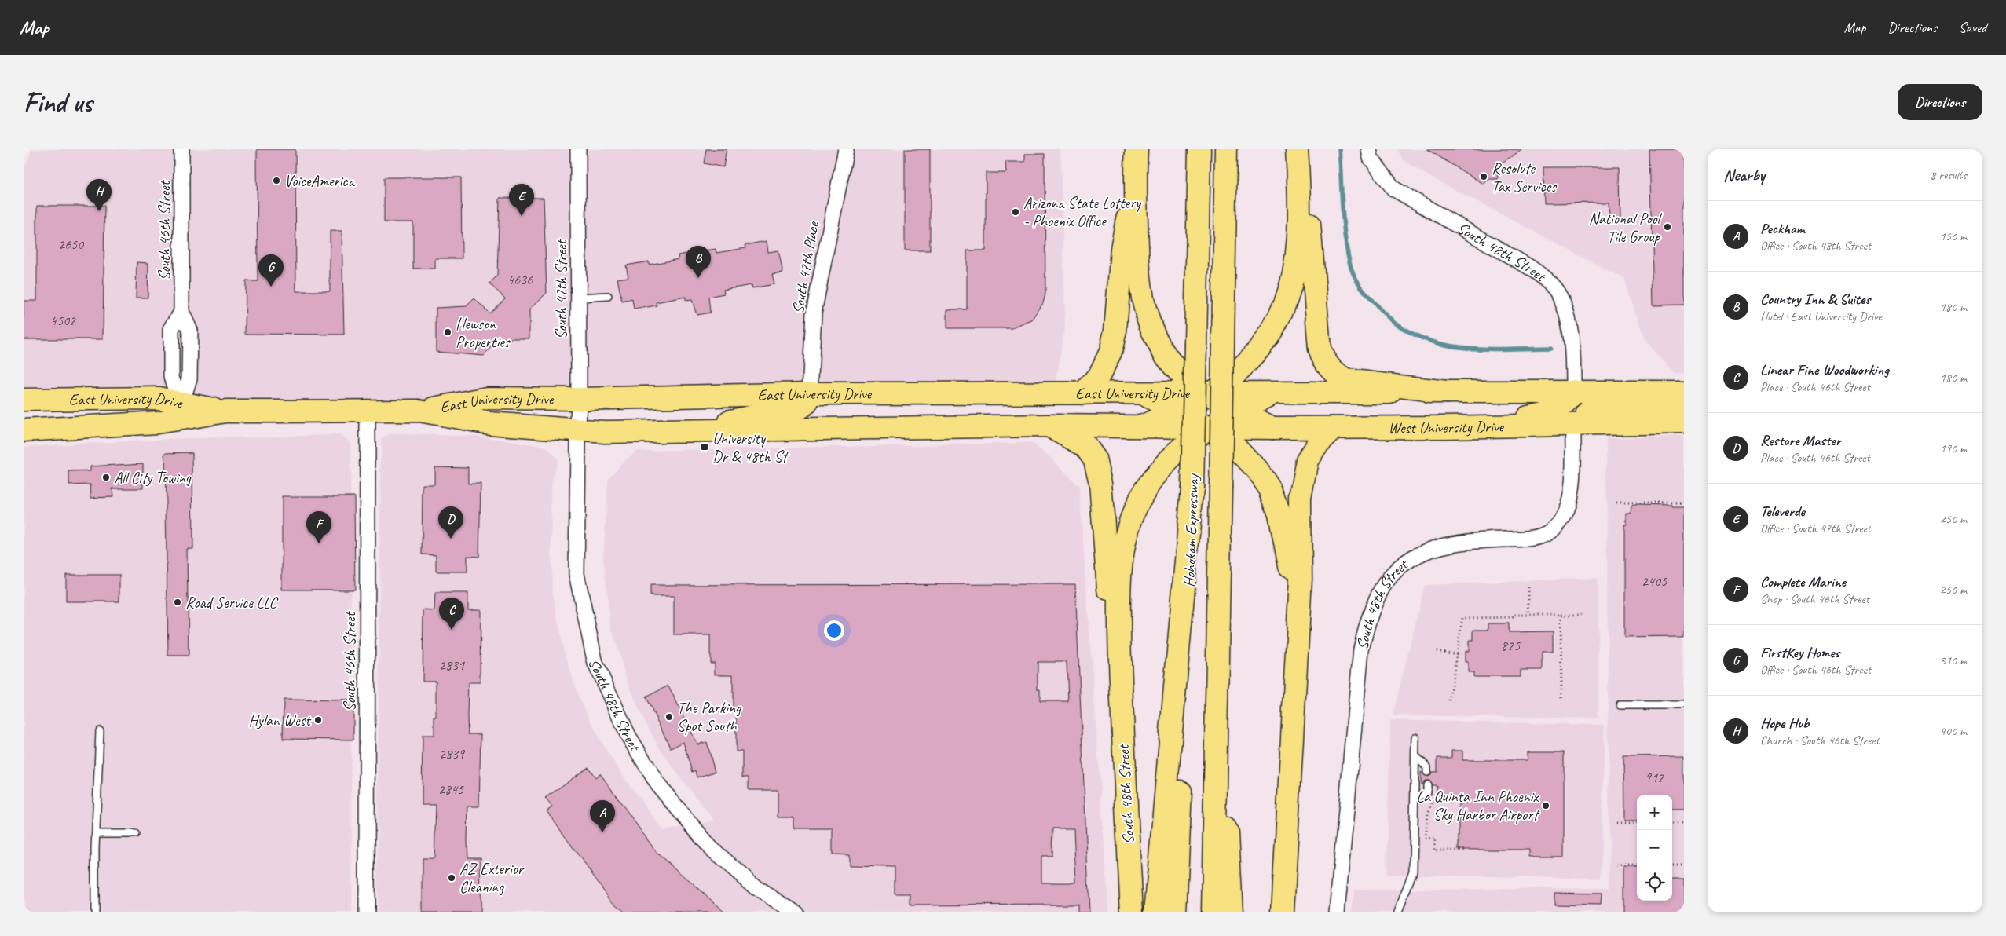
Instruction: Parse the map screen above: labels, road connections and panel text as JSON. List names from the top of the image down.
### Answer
{
  "streets": {
    "main road": [
      "South 48th Street",
      "East University Drive",
      "West University Drive",
      "Hohokam Expressway"
    ],
    "street": ["South 46th Street", "South 47th Place", "South 47th Street"]
  },
  "crossings": [
    ["South 46th Street", "East University Drive"],
    ["South 48th Street", "South 47th Street"],
    ["South 48th Street", "East University Drive"],
    ["South 48th Street", "West University Drive"],
    ["South 47th Place", "East University Drive"],
    ["South 47th Street", "East University Drive"],
    ["East University Drive", "West University Drive"]
  ],
  "places": {
    "other": [
      "Resolute Tax Services",
      "VoiceAmerica",
      "Arizona State Lottery - Phoenix Office",
      "National Pool Tile Group",
      "Hewson Properties",
      "All City Towing",
      "Road Service LLC",
      "The Parking Spot South",
      "Hylan West",
      "La Quinta Inn Phoenix Sky Harbor Airport",
      "AZ Exterior Cleaning"
    ],
    "transit": ["University Dr & 48th St"]
  },
  "house_numbers": [
    "2650",
    "4636",
    "4502",
    "2405",
    "825",
    "2831",
    "2839",
    "912",
    "2845"
  ],
  "page": {
    "header": "Map",
    "nav": ["Map", "Directions", "Saved"],
    "buttons": "Directions",
    "title": "Find us",
    "heading": ["Nearby", "8 results"],
    "pins": [
      "H",
      "E",
      "B",
      "G",
      "D",
      "F",
      "C",
      "A"
    ],
    "list": [
      {
        "mark": "A",
        "name": "Peckham",
        "note": "Office · South 48th Street",
        "value": "150 m"
      },
      {
        "mark": "B",
        "name": "Country Inn & Suites",
        "note": "Hotel · East University Drive",
        "value": "180 m"
      },
      {
        "mark": "C",
        "name": "Linear Fine Woodworking",
        "note": "Place · South 46th Street",
        "value": "180 m"
      },
      {
        "mark": "D",
        "name": "Restore Master",
        "note": "Place · South 46th Street",
        "value": "190 m"
      },
      {
        "mark": "E",
        "name": "Televerde",
        "note": "Office · South 47th Street",
        "value": "250 m"
      },
      {
        "mark": "F",
        "name": "Complete Marine",
        "note": "Shop · South 46th Street",
        "value": "250 m"
      },
      {
        "mark": "G",
        "name": "FirstKey Homes",
        "note": "Office · South 46th Street",
        "value": "310 m"
      },
      {
        "mark": "H",
        "name": "Hope Hub",
        "note": "Church · South 46th Street",
        "value": "400 m"
      }
    ],
    "map_buttons": ["+", "−"]
  }
}
